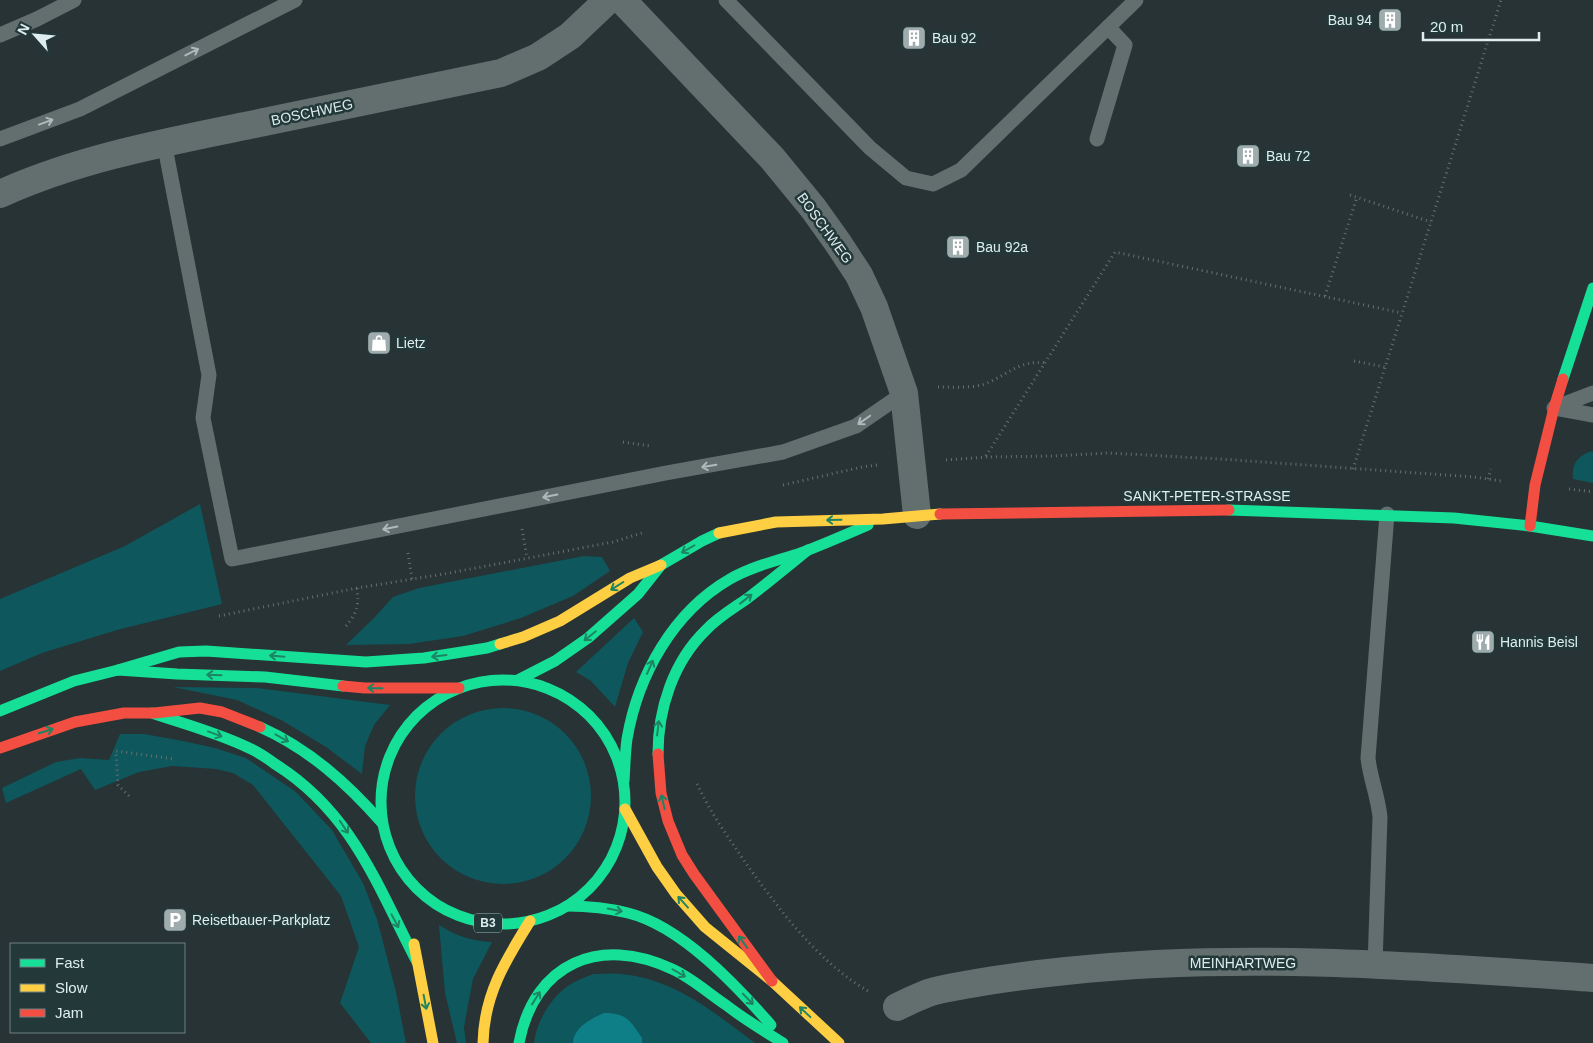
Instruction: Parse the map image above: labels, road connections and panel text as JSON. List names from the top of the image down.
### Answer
{
  "streets": {
    "main road": ["SANKT-PETER-STRASSE", "B3"],
    "street": ["BOSCHWEG", "MEINHARTWEG"]
  },
  "crossings": [
    ["BOSCHWEG", "SANKT-PETER-STRASSE"]
  ],
  "places": {
    "building": [
      "Bau 94",
      "Bau 92",
      "Bau 72",
      "Bau 92a"
    ],
    "shop": ["Lietz"],
    "restaurant": ["Hannis Beisl"],
    "parking": ["Reisetbauer-Parkplatz"]
  },
  "legend": ["Fast", "Slow", "Jam"],
  "scale_bar": "20 m",
  "north": "top left"
}
